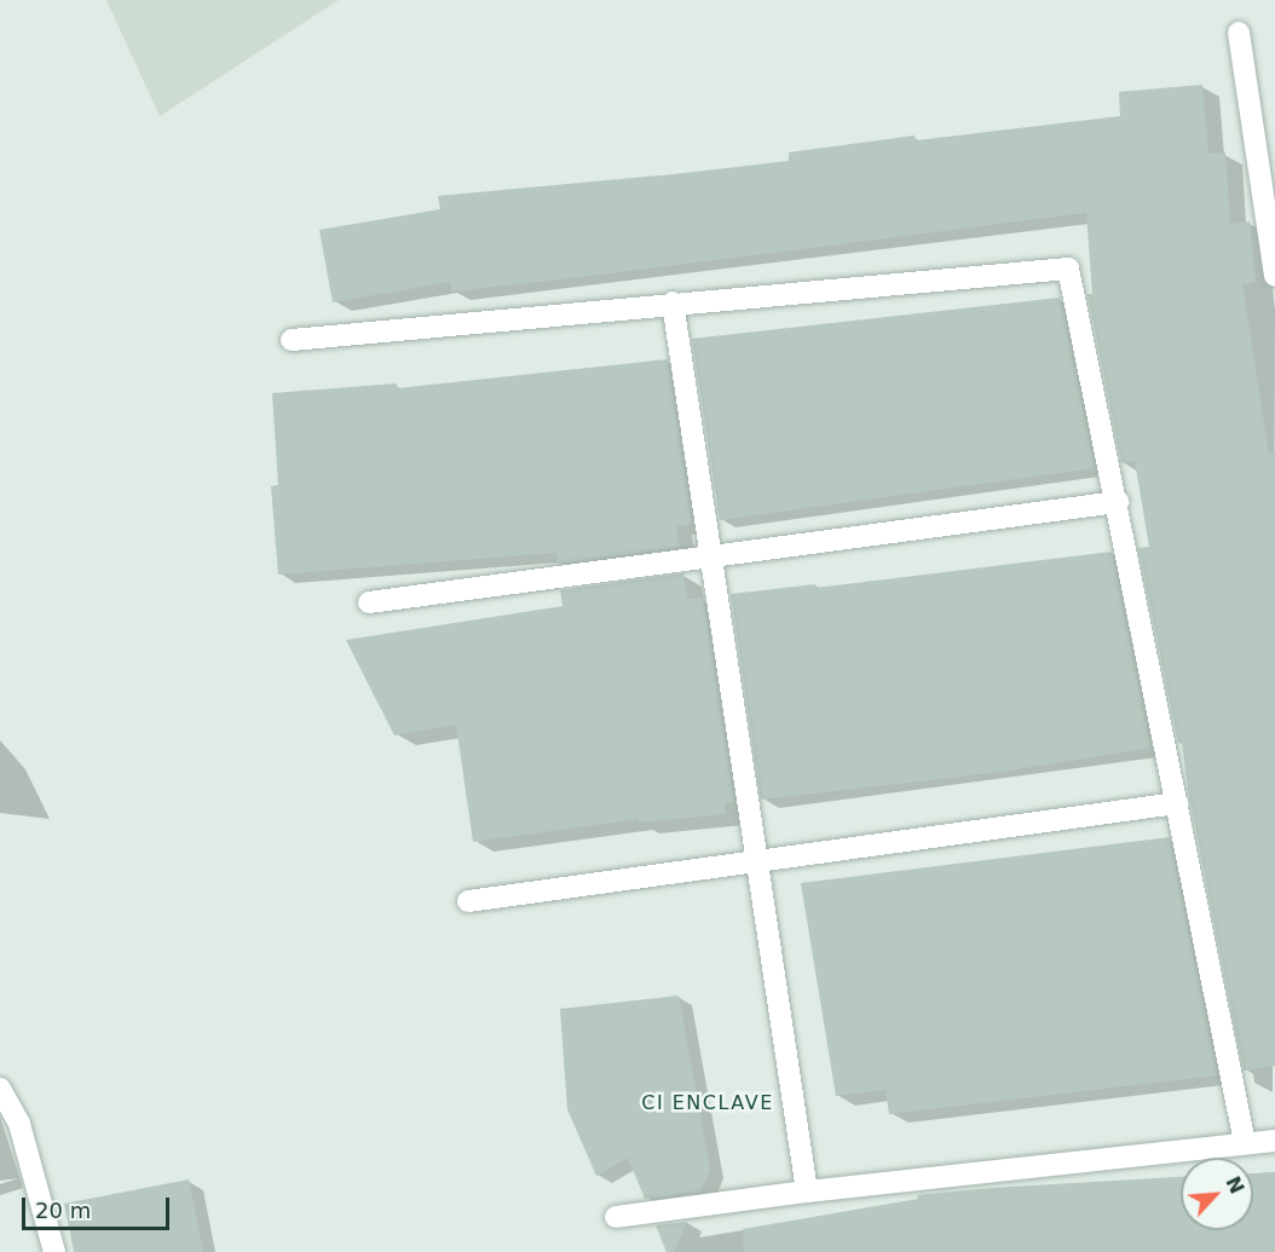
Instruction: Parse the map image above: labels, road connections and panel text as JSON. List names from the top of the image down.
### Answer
{
  "districts": ["CI ENCLAVE"],
  "scale_bar": "20 m",
  "north": "top right"
}
